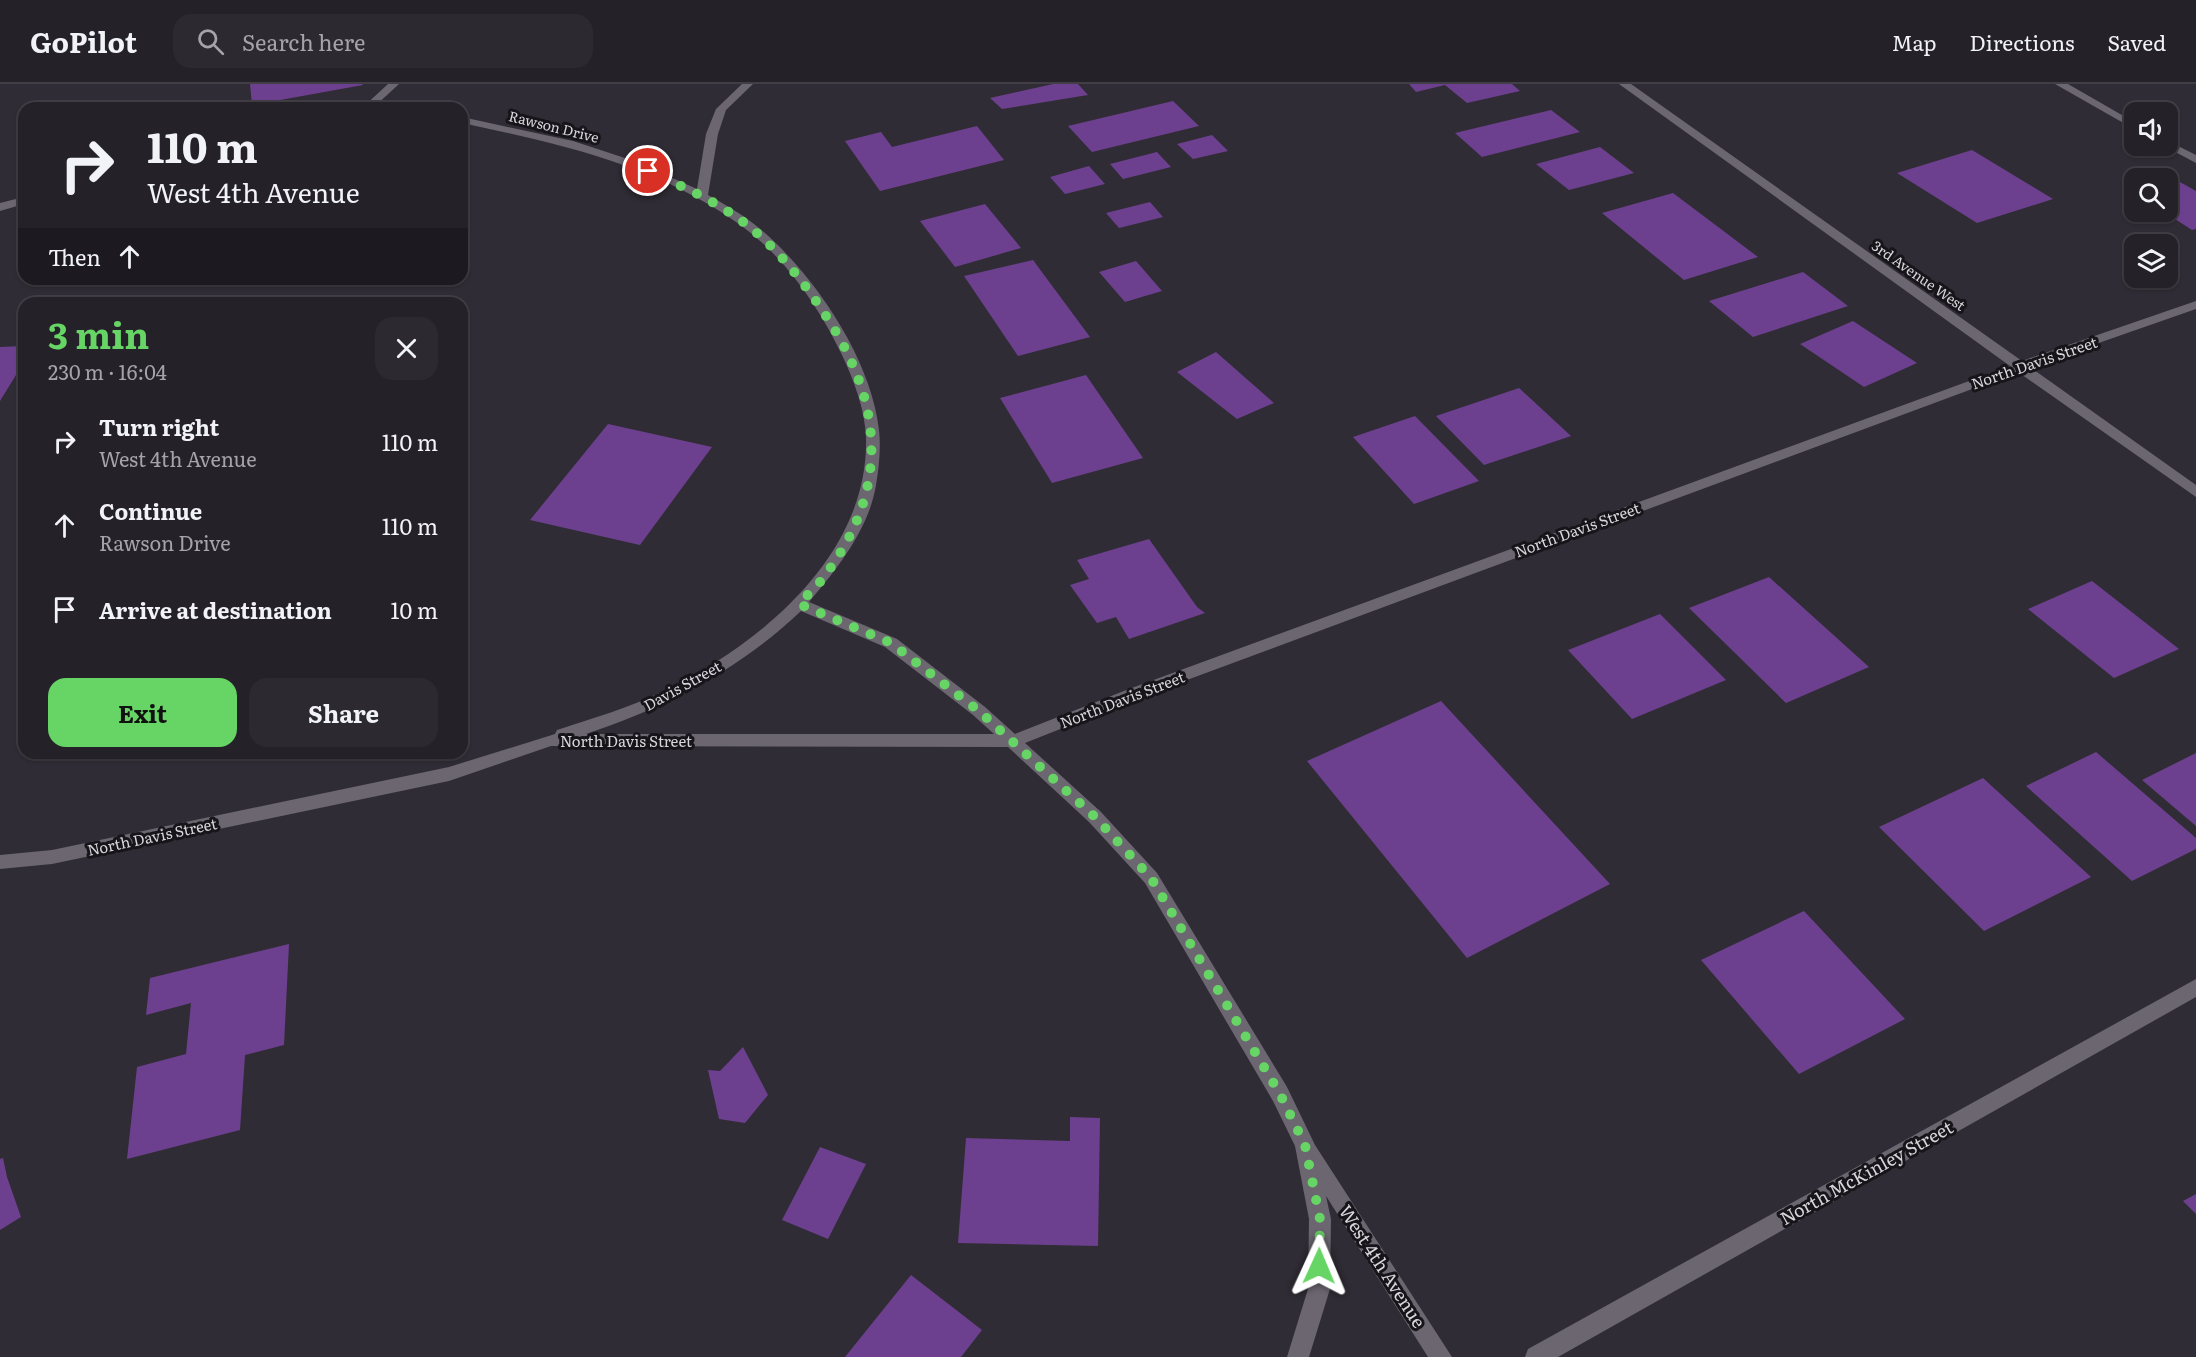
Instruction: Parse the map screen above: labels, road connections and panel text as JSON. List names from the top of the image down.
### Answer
{
  "streets": {
    "street": [
      "Rawson Drive",
      "3rd Avenue West",
      "North Davis Street",
      "Davis Street",
      "North McKinley Street",
      "West 4th Avenue"
    ]
  },
  "crossings": [
    ["3rd Avenue West", "North Davis Street"],
    ["North Davis Street", "Davis Street"],
    ["North Davis Street", "West 4th Avenue"],
    ["Davis Street", "West 4th Avenue"]
  ],
  "page": {
    "header": "GoPilot",
    "search": "Search here",
    "nav": ["Map", "Directions", "Saved"],
    "turn": ["110 m", "West 4th Avenue"],
    "then": "Then",
    "heading": ["3 min", "230 m · 16:04"],
    "list": [
      {
        "name": "Turn right",
        "note": "West 4th Avenue",
        "value": "110 m"
      },
      {
        "name": "Continue",
        "note": "Rawson Drive",
        "value": "110 m"
      },
      {
        "name": "Arrive at destination",
        "value": "10 m"
      }
    ],
    "buttons": ["Exit", "Share"]
  }
}
